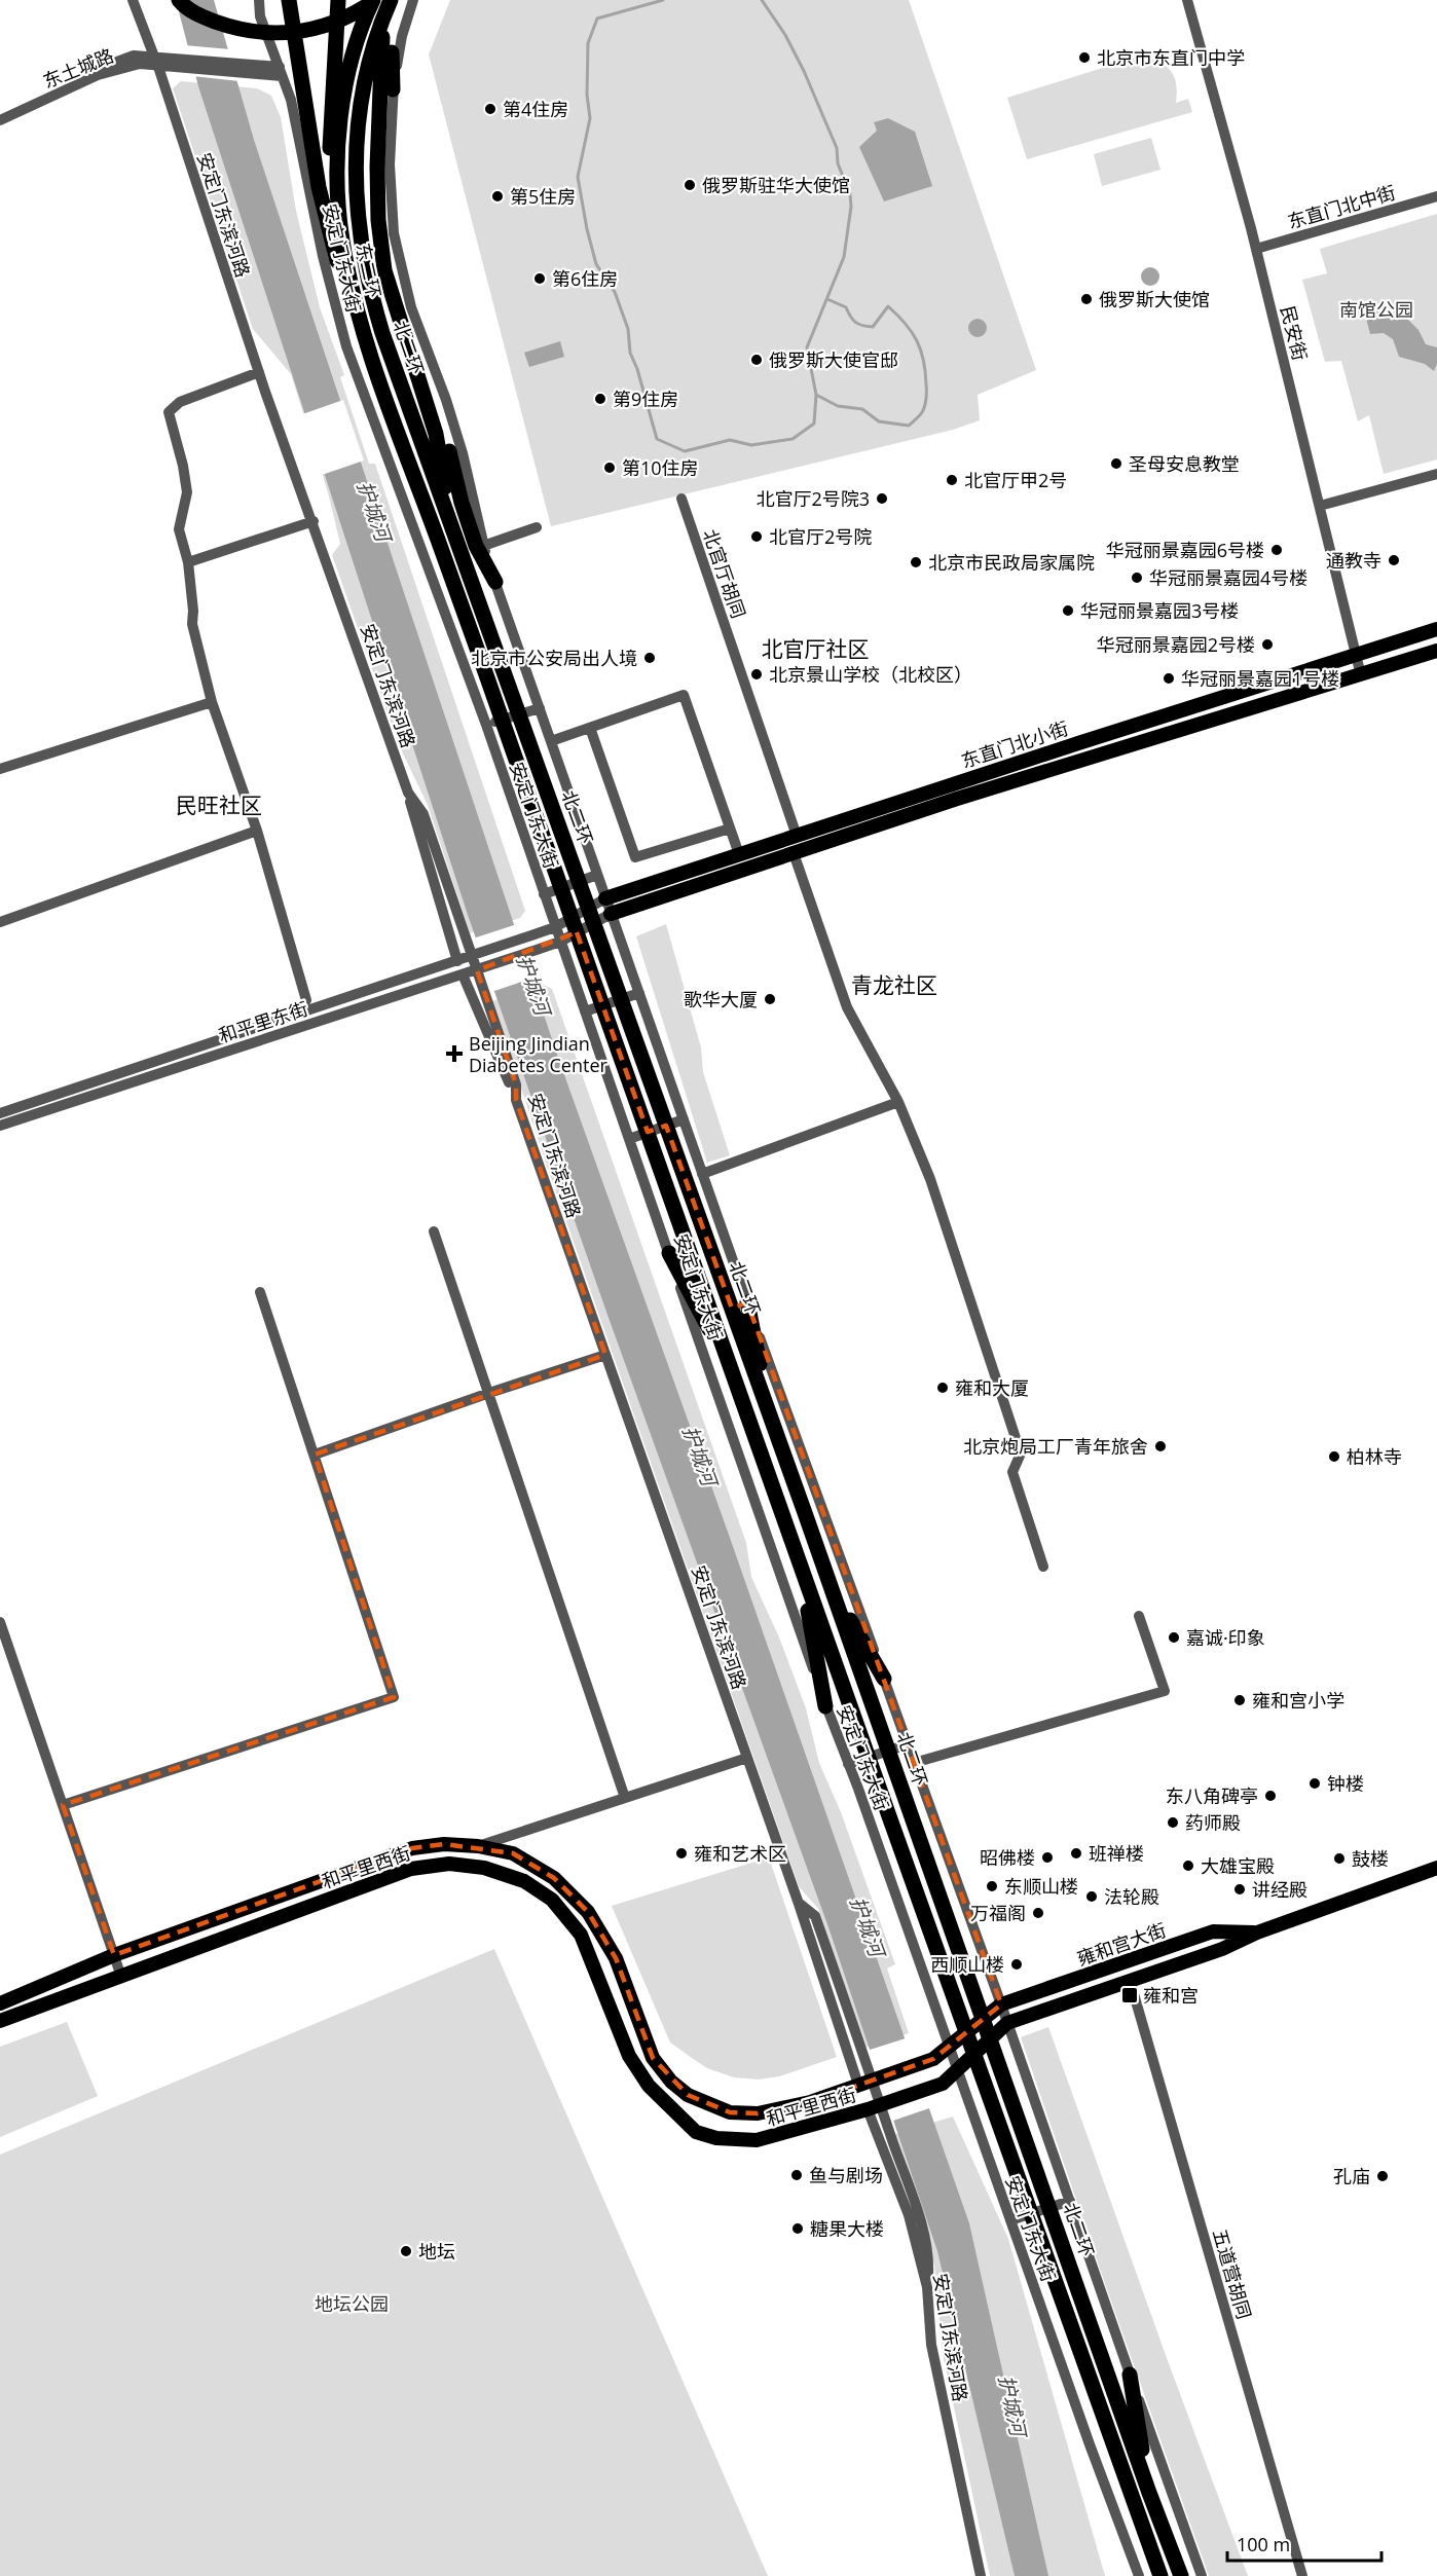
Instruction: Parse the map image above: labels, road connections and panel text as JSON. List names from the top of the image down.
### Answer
{
  "streets": {
    "highway": ["东二环", "北二环"],
    "main road": ["东直门北小街", "和平里西街", "雍和宫大街"],
    "street": [
      "东土城路",
      "东直门北中街",
      "安定门东滨河路",
      "安定门东大街",
      "民安街",
      "北官厅胡同",
      "和平里东街",
      "五道营胡同"
    ]
  },
  "crossings": [
    ["东土城路", "安定门东滨河路"],
    ["东土城路", "安定门东大街"],
    ["东直门北中街", "民安街"],
    ["安定门东滨河路", "和平里西街"],
    ["安定门东大街", "和平里东街"],
    ["安定门东大街", "和平里西街"],
    ["安定门东大街", "雍和宫大街"],
    ["东二环", "北二环"],
    ["民安街", "东直门北小街"],
    ["北官厅胡同", "东直门北小街"],
    ["东直门北小街", "和平里东街"],
    ["和平里西街", "雍和宫大街"],
    ["雍和宫大街", "五道营胡同"]
  ],
  "districts": ["北官厅社区", "民旺社区", "青龙社区"],
  "water": ["护城河"],
  "parks": ["南馆公园", "地坛公园"],
  "places": {
    "other": [
      "北京市东直门中学",
      "第4住房",
      "俄罗斯驻华大使馆",
      "第5住房",
      "第6住房",
      "俄罗斯大使馆",
      "俄罗斯大使官邸",
      "第9住房",
      "圣母安息教堂",
      "第10住房",
      "北官厅甲2号",
      "北官厅2号院3",
      "北官厅2号院",
      "华冠丽景嘉园6号楼",
      "通教寺",
      "北京市民政局家属院",
      "华冠丽景嘉园4号楼",
      "华冠丽景嘉园3号楼",
      "华冠丽景嘉园2号楼",
      "北京市公安局出人境",
      "北京景山学校（北校区）",
      "华冠丽景嘉园1号楼",
      "歌华大厦",
      "雍和大厦",
      "北京炮局工厂青年旅舍",
      "柏林寺",
      "嘉诚·印象",
      "雍和宫小学",
      "钟楼",
      "东八角碑亭",
      "药师殿",
      "雍和艺术区",
      "班禅楼",
      "昭佛楼",
      "鼓楼",
      "大雄宝殿",
      "东顺山楼",
      "讲经殿",
      "法轮殿",
      "万福阁",
      "西顺山楼",
      "鱼与剧场",
      "孔庙",
      "糖果大楼",
      "地坛"
    ],
    "health": ["Beijing Jindian Diabetes Center"],
    "transit": ["雍和宫"]
  },
  "scale_bar": "100 m"
}
